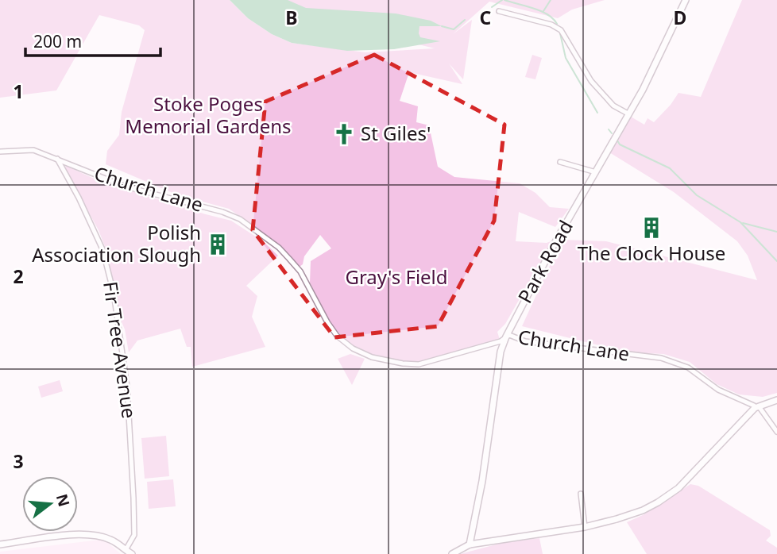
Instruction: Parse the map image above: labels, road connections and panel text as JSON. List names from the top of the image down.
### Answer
{
  "streets": {
    "main road": ["Park Road"],
    "street": ["Church Lane", "Fir Tree Avenue"]
  },
  "crossings": [
    ["Church Lane", "Park Road"],
    ["Church Lane", "Fir Tree Avenue"]
  ],
  "parks": ["Stoke Poges Memorial Gardens", "Gray's Field"],
  "places": {
    "church": ["St Giles'"],
    "building": ["The Clock House", "Polish Association Slough"]
  },
  "scale_bar": "200 m",
  "north": "right",
  "grid": {
    "columns": ["B", "C", "D"],
    "rows": ["1", "2", "3"]
  }
}
